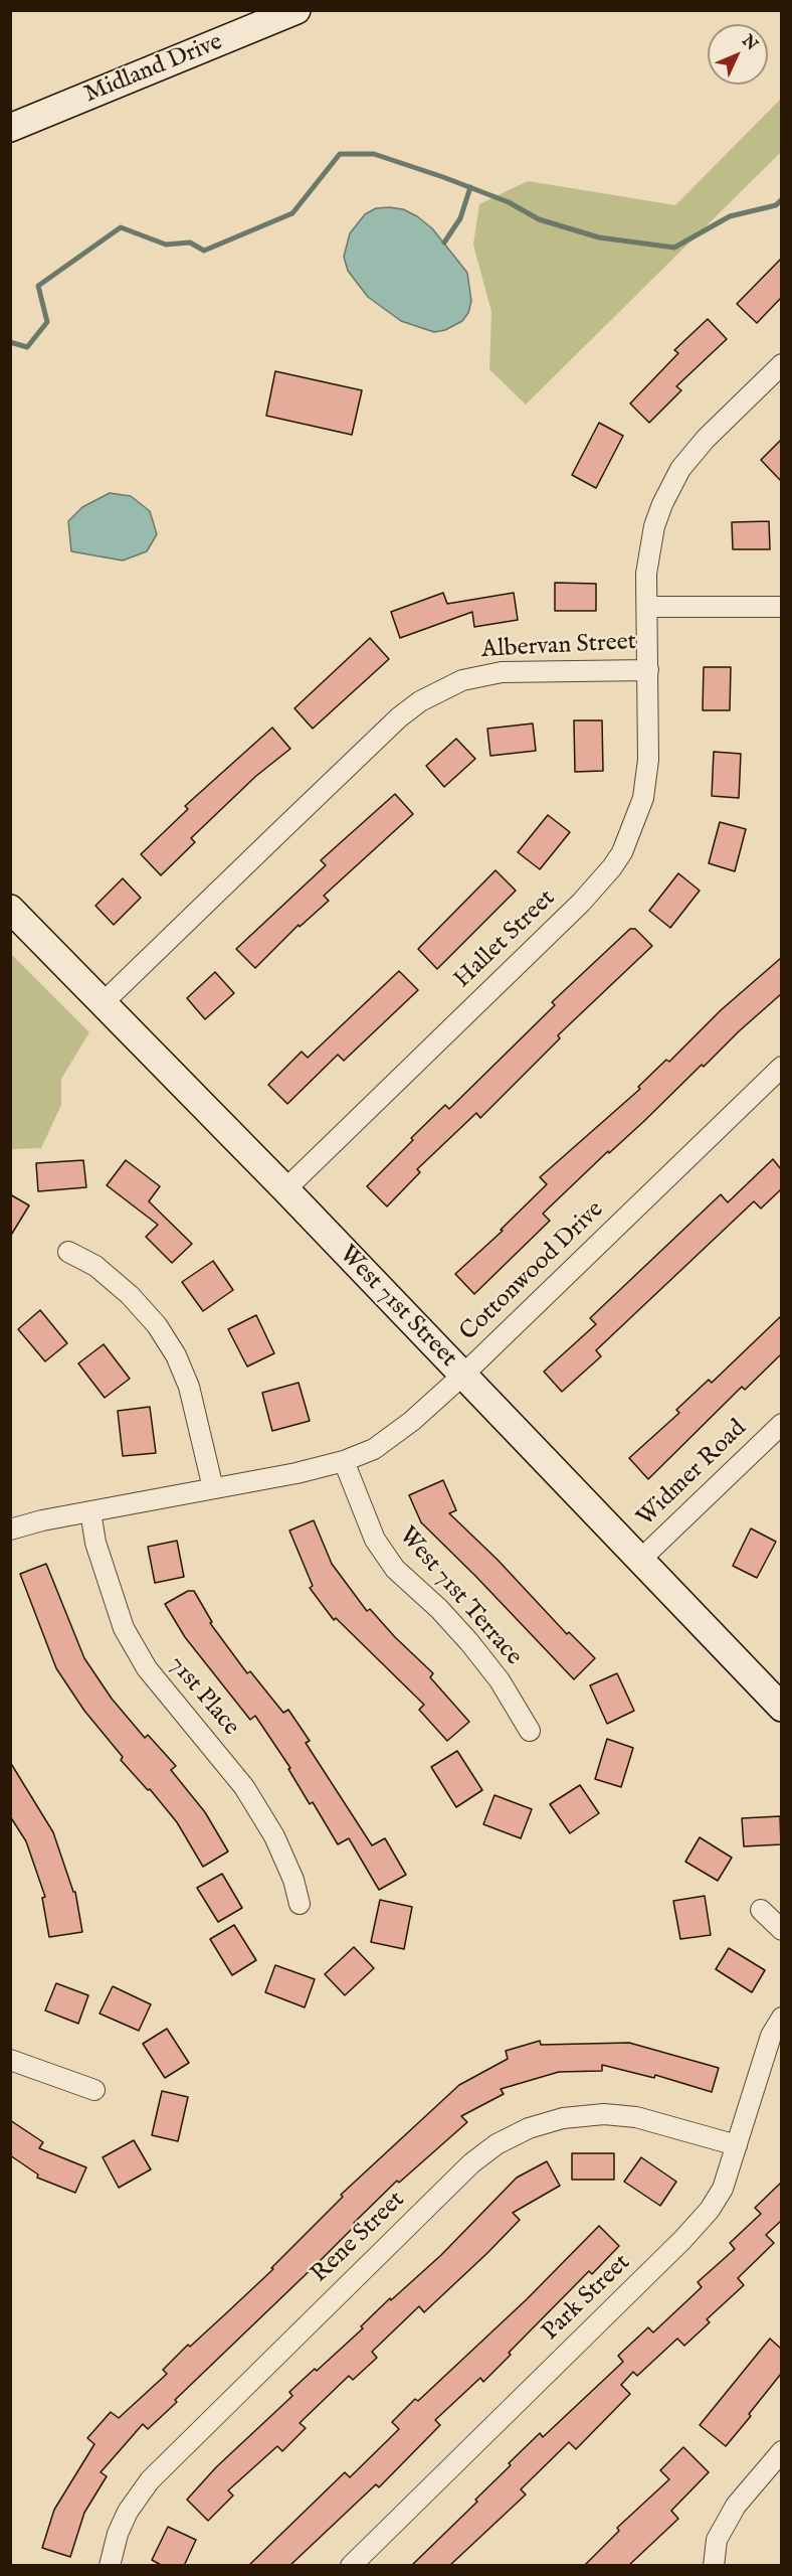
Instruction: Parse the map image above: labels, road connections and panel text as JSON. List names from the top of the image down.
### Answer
{
  "streets": {
    "street": [
      "Midland Drive",
      "Albervan Street",
      "Hallet Street",
      "Cottonwood Drive",
      "West 71st Street",
      "Widmer Road",
      "West 71st Terrace",
      "71st Place",
      "Rene Street",
      "Park Street"
    ]
  },
  "crossings": [
    ["Albervan Street", "Hallet Street"],
    ["Albervan Street", "West 71st Street"],
    ["Hallet Street", "West 71st Street"],
    ["Cottonwood Drive", "West 71st Street"],
    ["Cottonwood Drive", "West 71st Terrace"],
    ["Cottonwood Drive", "71st Place"],
    ["West 71st Street", "Widmer Road"],
    ["Rene Street", "Park Street"]
  ],
  "north": "top right"
}
